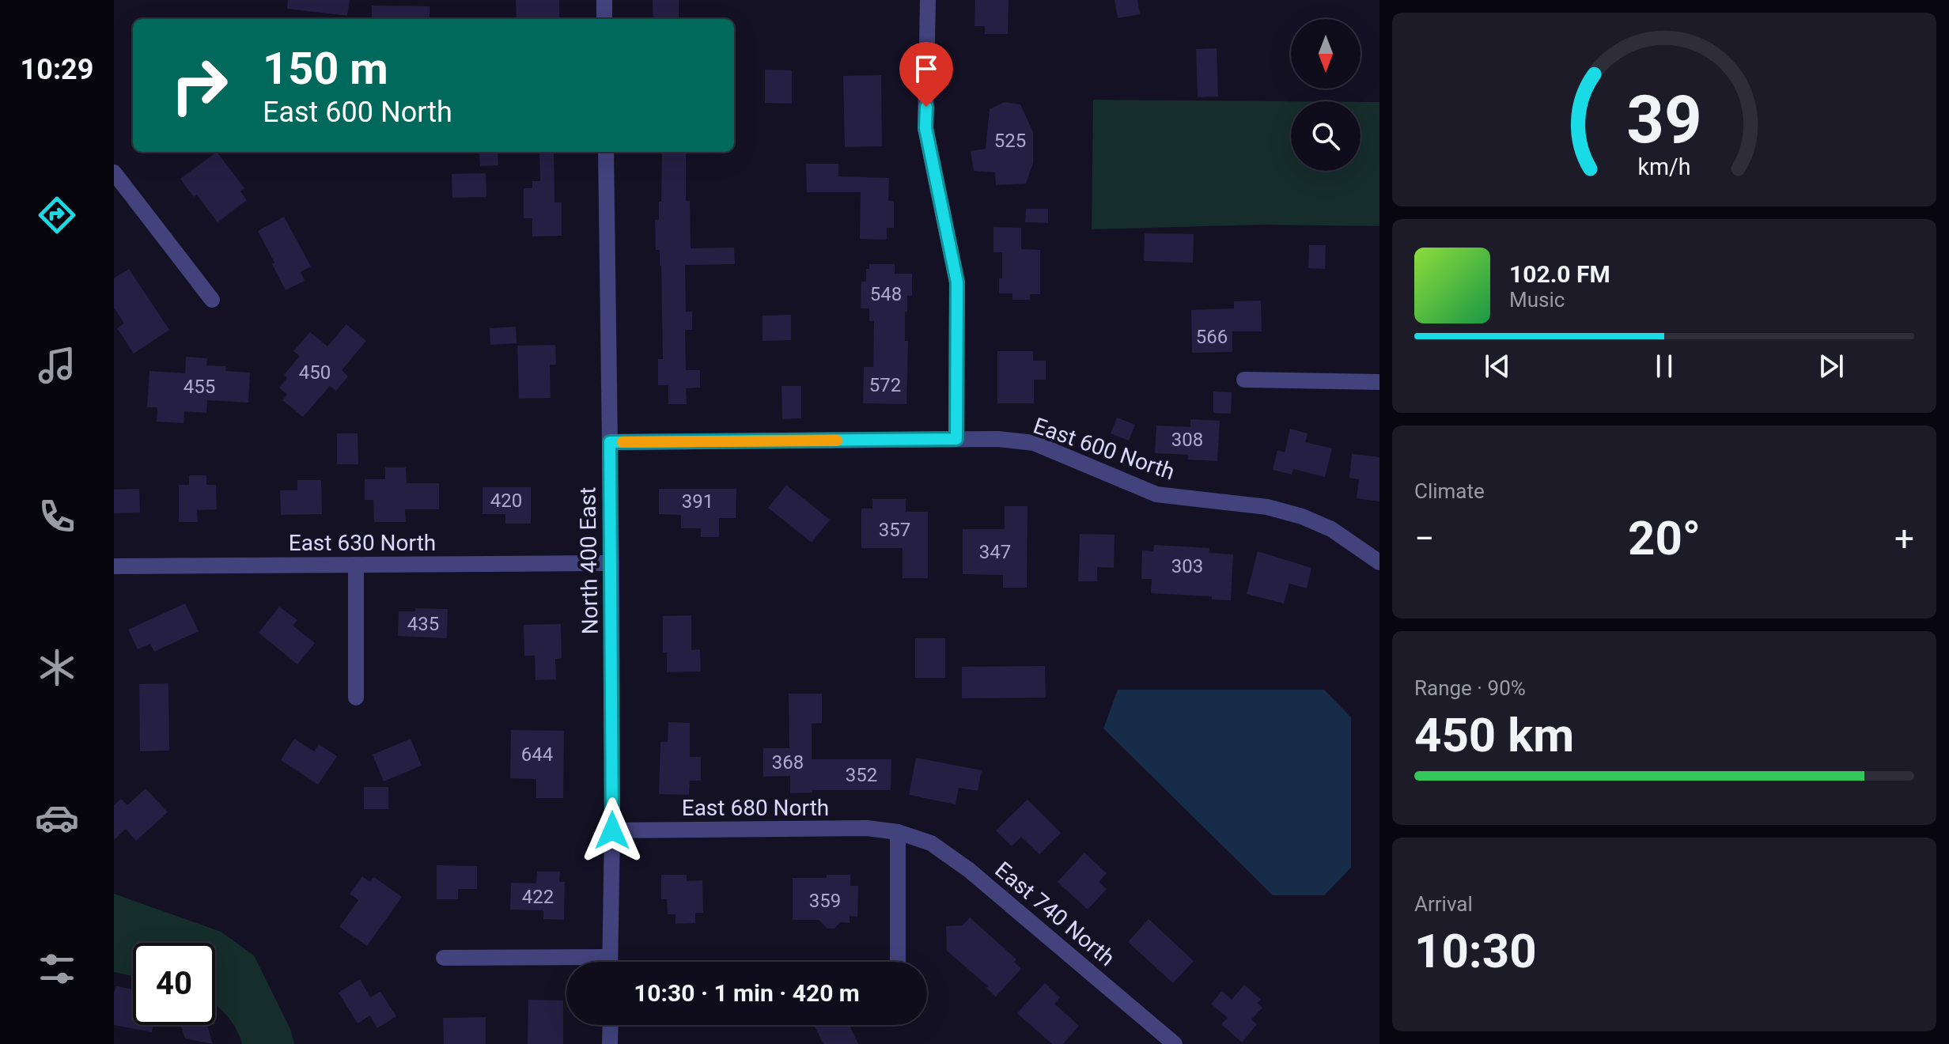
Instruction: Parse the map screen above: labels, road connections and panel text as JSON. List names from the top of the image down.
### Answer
{
  "streets": {
    "street": [
      "East 600 North",
      "East 630 North",
      "North 400 East",
      "East 680 North",
      "East 740 North"
    ]
  },
  "crossings": [
    ["East 600 North", "North 400 East"],
    ["East 630 North", "North 400 East"],
    ["North 400 East", "East 680 North"],
    ["East 680 North", "East 740 North"]
  ],
  "house_numbers": [
    "525",
    "548",
    "566",
    "450",
    "572",
    "455",
    "308",
    "420",
    "391",
    "357",
    "347",
    "303",
    "435",
    "644",
    "368",
    "352",
    "422",
    "359"
  ],
  "north": "bottom",
  "page": {
    "tabs": "10:29",
    "turn": ["150 m", "East 600 North"],
    "song": ["102.0 FM", "Music"],
    "tile": [
      "Climate",
      ["Range · 90%", "450 km"],
      ["Arrival", "10:30"]
    ],
    "heat": ["−", "20°", "+"],
    "limit": "40",
    "trip": "10:30 · 1 min · 420 m",
    "gauge": ["39", "km/h"]
  }
}
